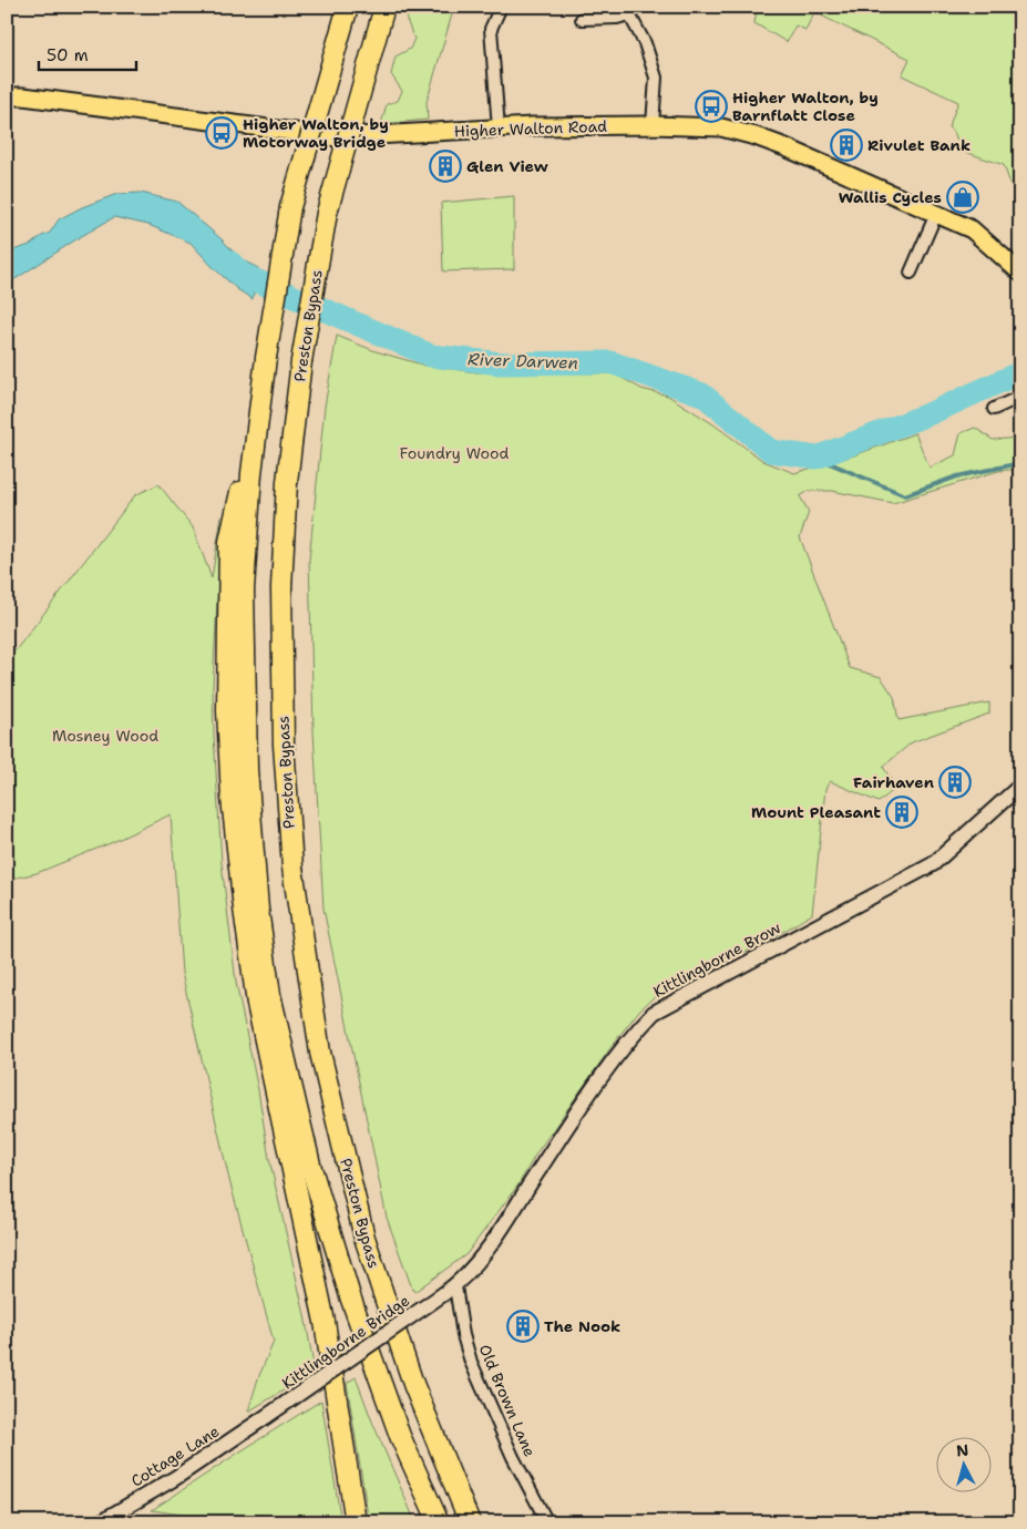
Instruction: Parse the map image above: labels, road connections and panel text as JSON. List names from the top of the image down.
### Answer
{
  "streets": {
    "highway": ["Preston Bypass"],
    "main road": ["Higher Walton Road"],
    "street": [
      "Kittlingborne Brow",
      "Kittlingborne Bridge",
      "Old Brown Lane",
      "Cottage Lane"
    ]
  },
  "crossings": [
    ["Kittlingborne Brow", "Kittlingborne Bridge"],
    ["Kittlingborne Brow", "Old Brown Lane"],
    ["Kittlingborne Bridge", "Old Brown Lane"],
    ["Kittlingborne Bridge", "Cottage Lane"]
  ],
  "water": ["River Darwen"],
  "parks": ["Foundry Wood", "Mosney Wood"],
  "places": {
    "bus stop": ["Higher Walton, by Barnflatt Close", "Higher Walton, by Motorway Bridge"],
    "building": [
      "Rivulet Bank",
      "Glen View",
      "Fairhaven",
      "Mount Pleasant",
      "The Nook"
    ],
    "shop": ["Wallis Cycles"]
  },
  "scale_bar": "50 m",
  "north": "top"
}
